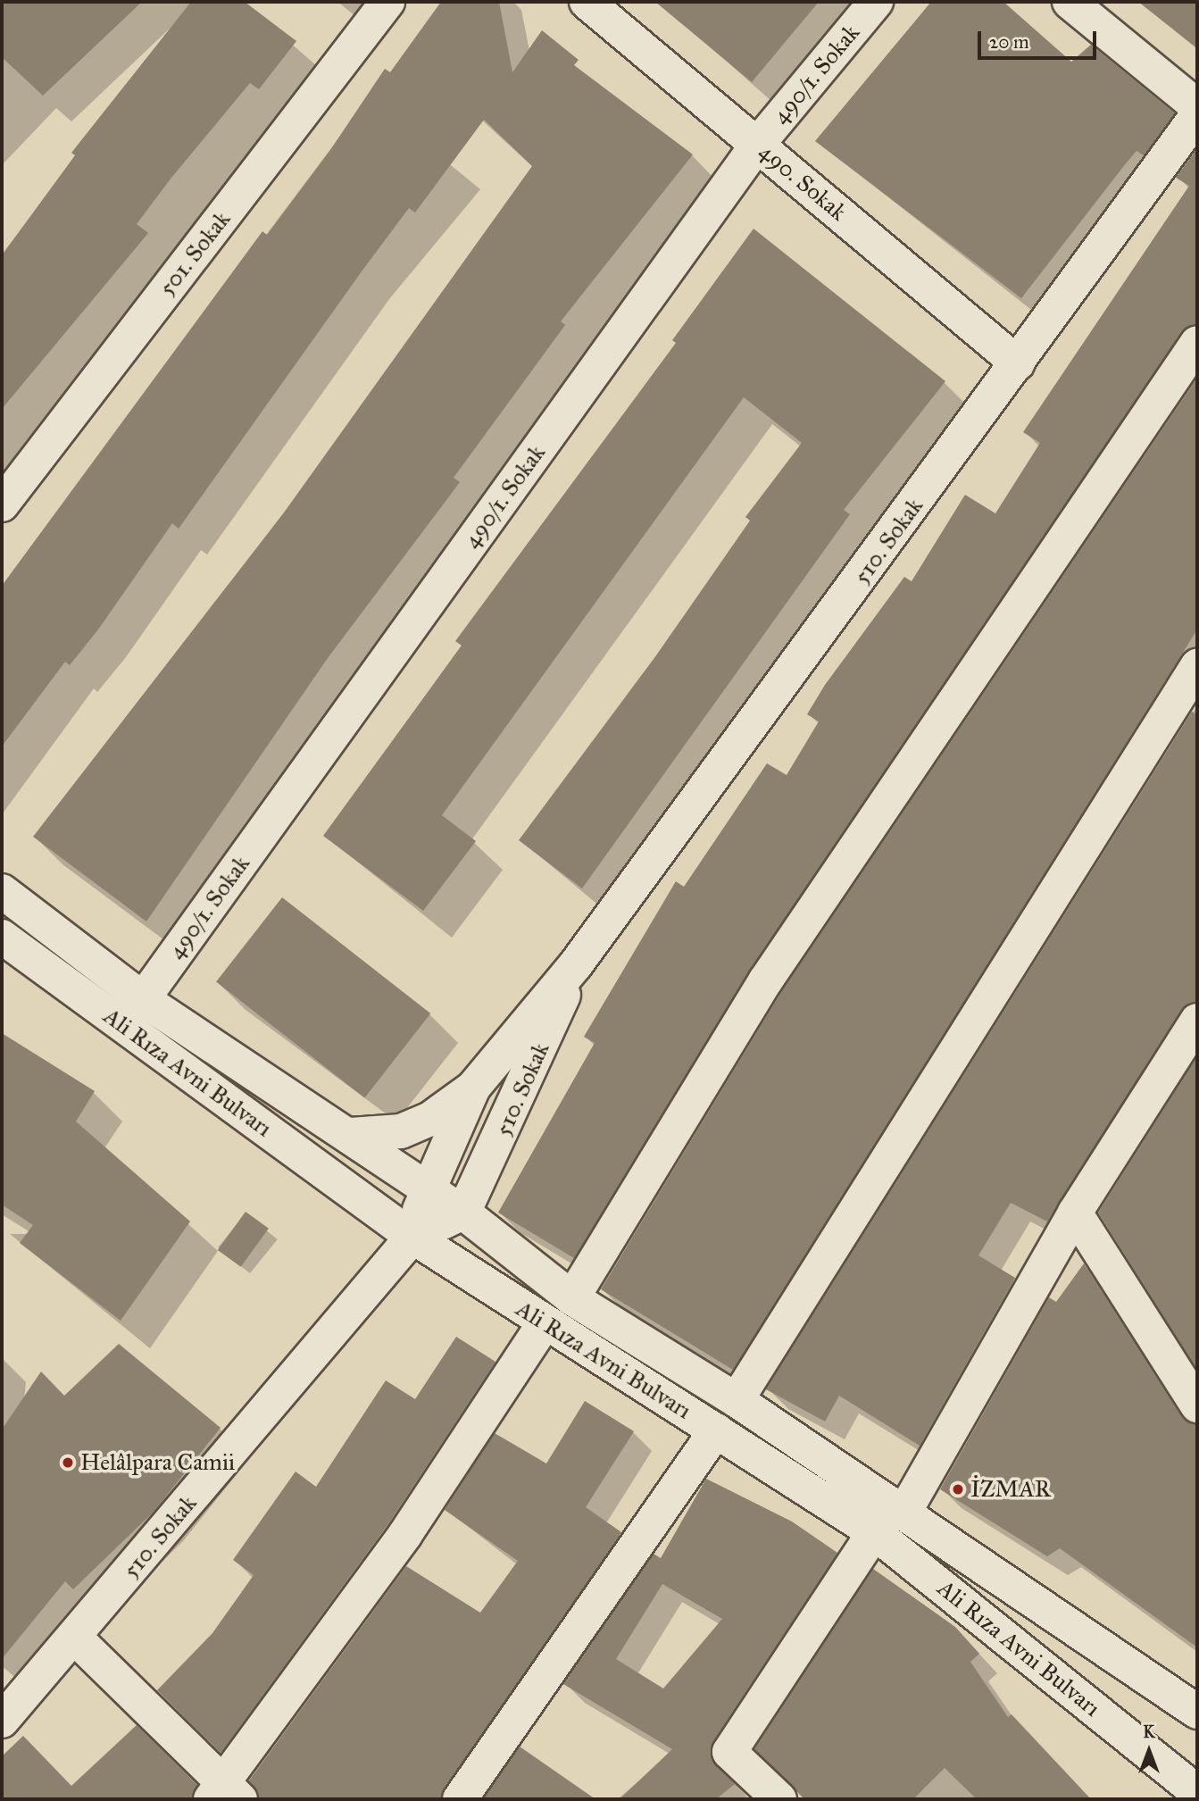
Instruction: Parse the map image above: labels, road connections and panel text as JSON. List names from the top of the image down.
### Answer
{
  "streets": {
    "street": [
      "490/1. Sokak",
      "490. Sokak",
      "501. Sokak",
      "510. Sokak",
      "Ali Rıza Avni Bulvarı"
    ]
  },
  "crossings": [
    ["490/1. Sokak", "490. Sokak"],
    ["490/1. Sokak", "Ali Rıza Avni Bulvarı"],
    ["490. Sokak", "510. Sokak"],
    ["510. Sokak", "Ali Rıza Avni Bulvarı"]
  ],
  "places": ["Helâlpara Camii", "İZMAR"],
  "scale_bar": "20 m",
  "north": "top"
}
